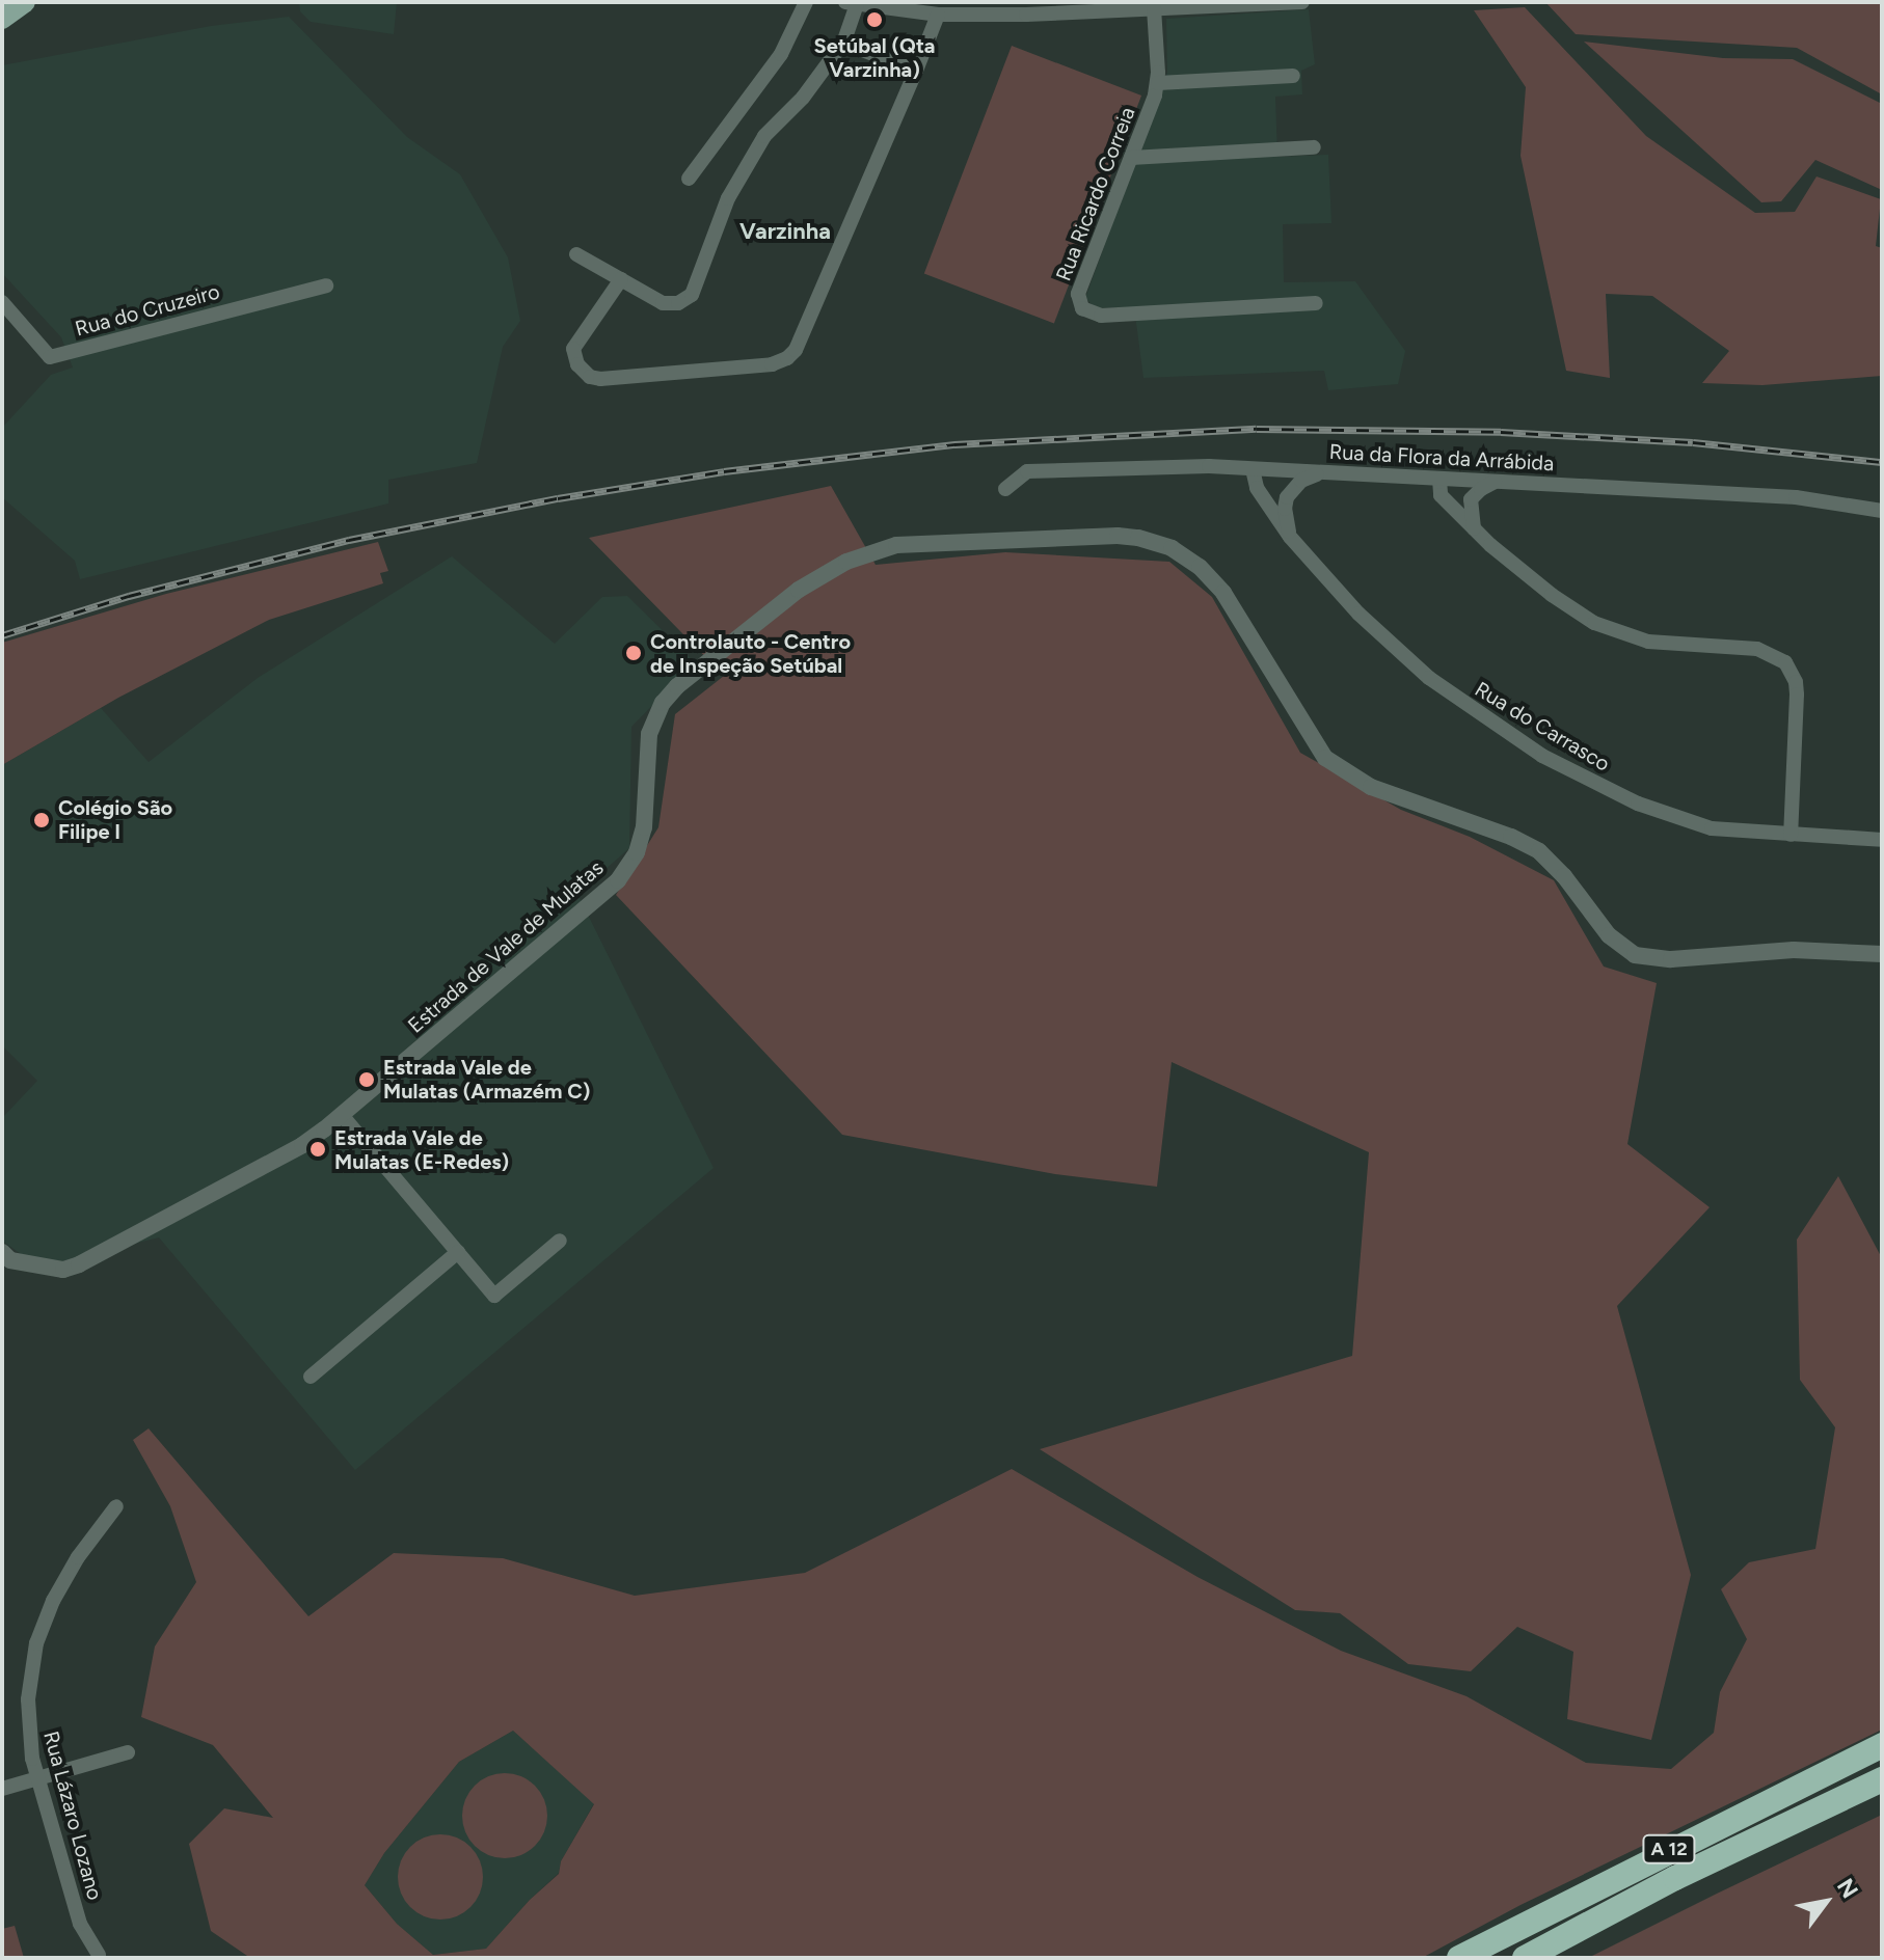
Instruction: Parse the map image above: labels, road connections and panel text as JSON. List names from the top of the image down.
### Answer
{
  "streets": {
    "highway": ["A 12"],
    "street": [
      "Rua Ricardo Correia",
      "Rua do Cruzeiro",
      "Rua da Flora da Arrábida",
      "Rua do Carrasco",
      "Estrada de Vale de Mulatas",
      "Rua Lázaro Lozano"
    ]
  },
  "crossings": [
    ["Rua da Flora da Arrábida", "Rua do Carrasco"]
  ],
  "districts": ["Varzinha"],
  "places": [
    "Setúbal (Qta Varzinha)",
    "Controlauto - Centro de Inspeção Setúbal",
    "Colégio São Filipe I",
    "Estrada Vale de Mulatas (Armazém C)",
    "Estrada Vale de Mulatas (E-Redes)"
  ],
  "north": "top right"
}
